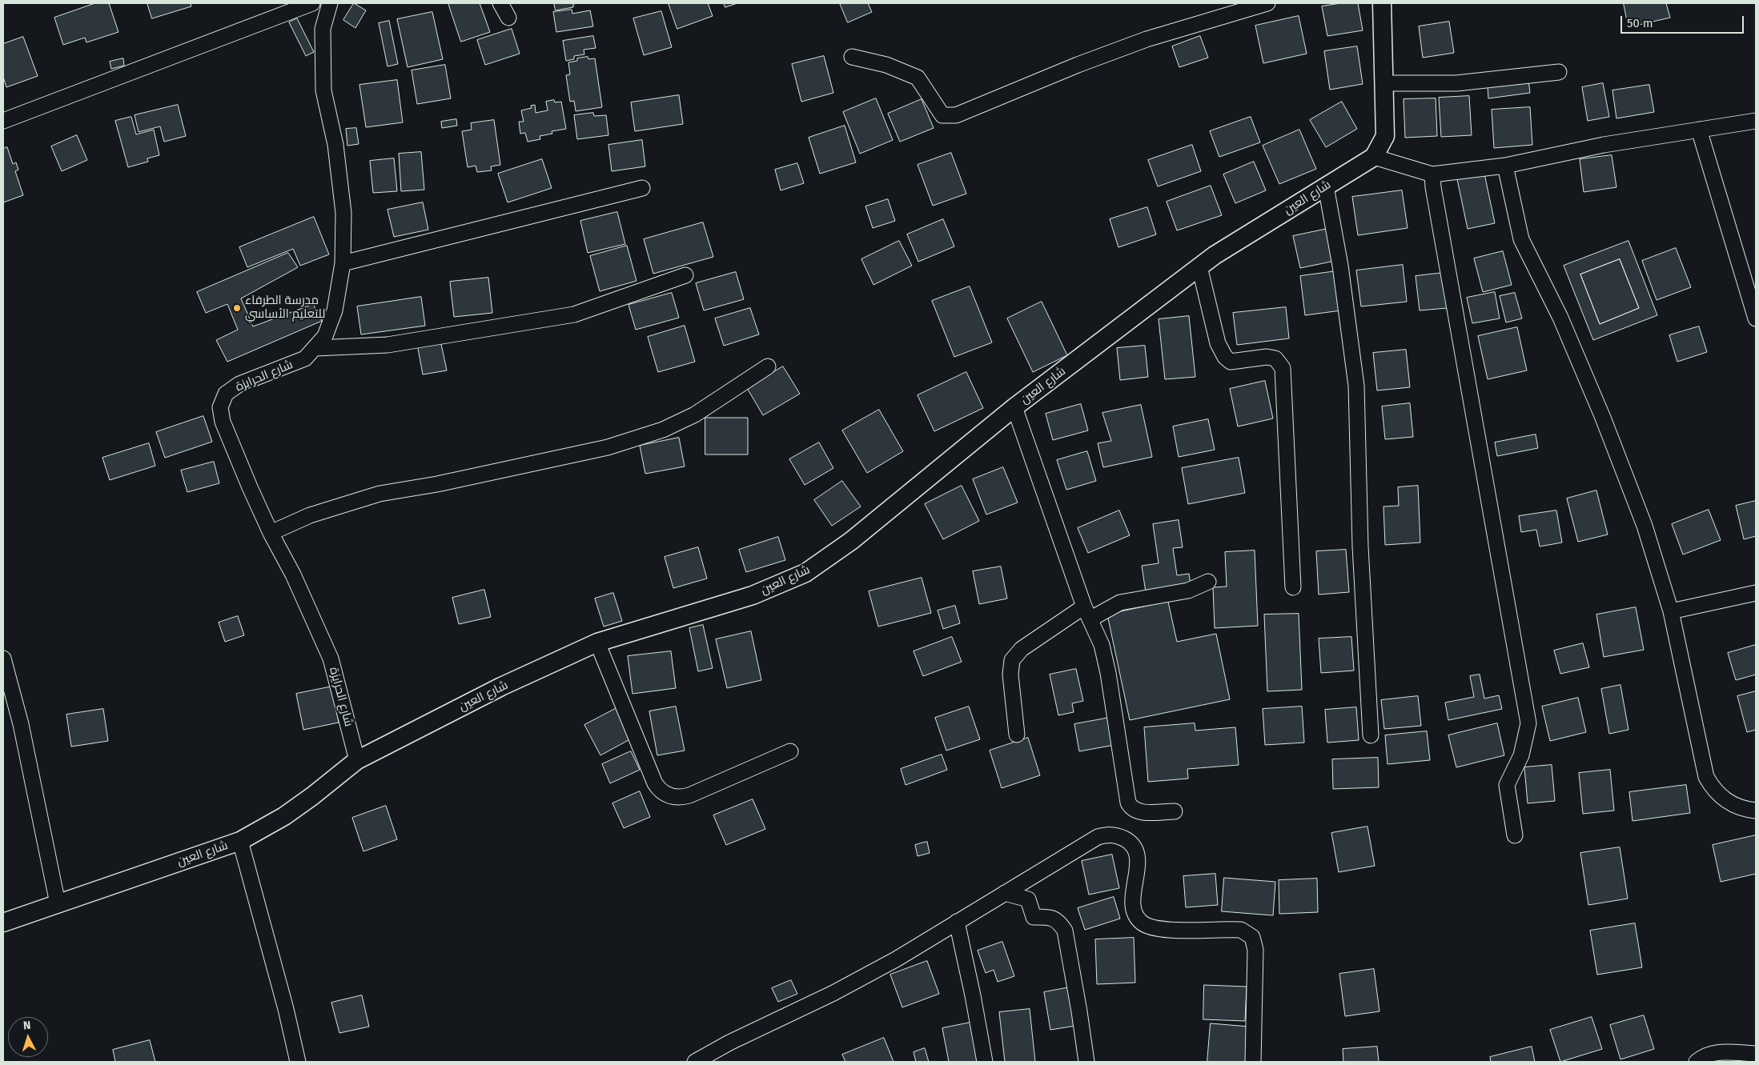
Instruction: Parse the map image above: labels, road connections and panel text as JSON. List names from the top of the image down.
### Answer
{
  "streets": {
    "street": ["شارع العين", "شارع الحرايزة"]
  },
  "crossings": [
    ["شارع العين", "شارع الحرايزة"]
  ],
  "places": ["مدرسة الطرفاء للتعليم الأساسي"],
  "scale_bar": "50 m",
  "north": "top"
}
